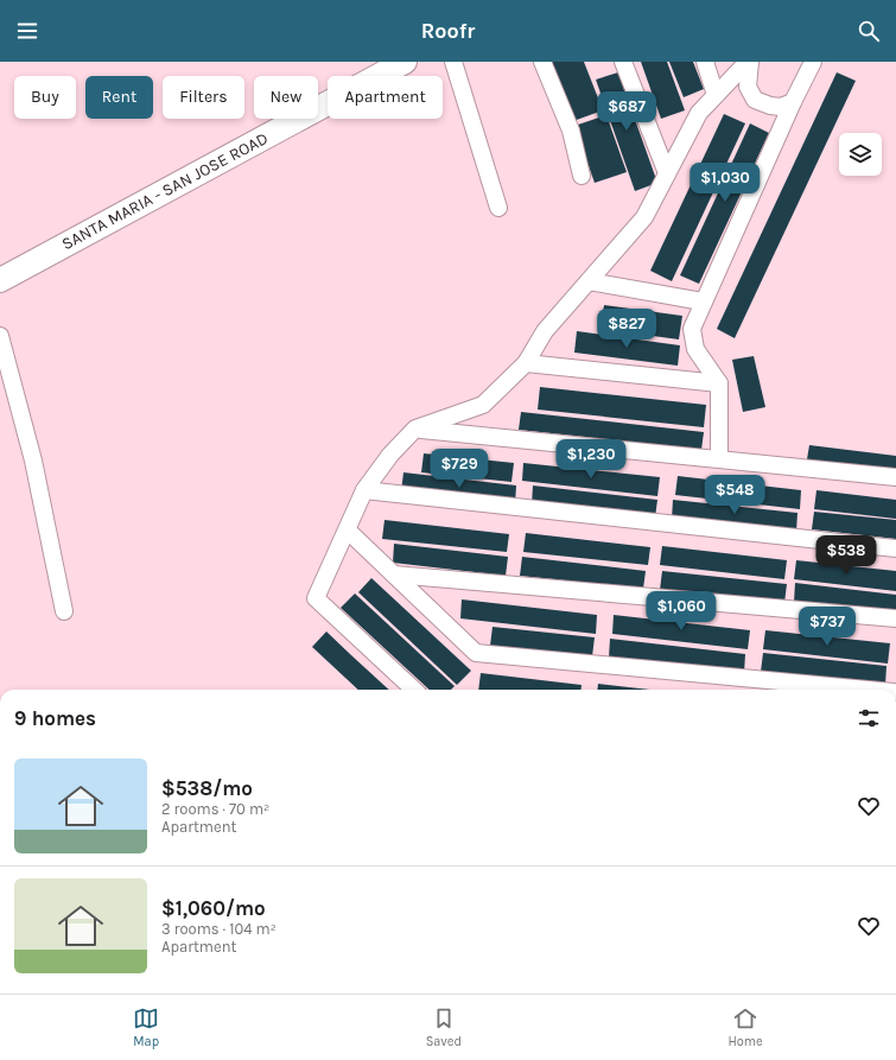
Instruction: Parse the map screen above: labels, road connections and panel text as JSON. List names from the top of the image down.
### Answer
{
  "streets": {
    "main road": ["SANTA MARIA - SAN JOSE ROAD"]
  },
  "page": {
    "header": "Roofr",
    "chip": [
      "Buy",
      "Rent",
      "Filters",
      "New",
      "Apartment"
    ],
    "price": [
      "$687",
      "$1,030",
      "$827",
      "$1,230",
      "$729",
      "$548",
      "$538",
      "$1,060",
      "$737"
    ],
    "heading": "9 homes",
    "list": [
      {
        "name": "$538/mo",
        "note": "2 rooms · 70 m² · Apartment"
      },
      {
        "name": "$1,060/mo",
        "note": "3 rooms · 104 m² · Apartment"
      }
    ],
    "tabs": ["Map", "Saved", "Home"]
  }
}
